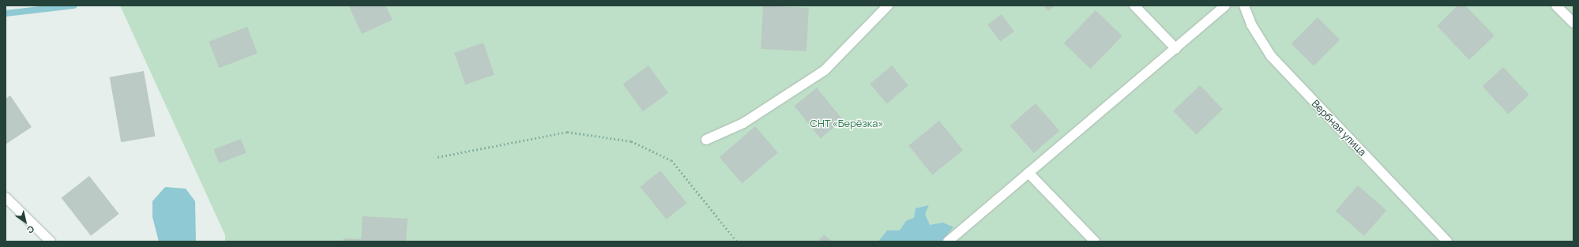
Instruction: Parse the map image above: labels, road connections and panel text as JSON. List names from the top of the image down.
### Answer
{
  "streets": {
    "street": ["Вербная улица"]
  },
  "parks": ["СНТ «Берёзка»"],
  "north": "bottom right"
}
